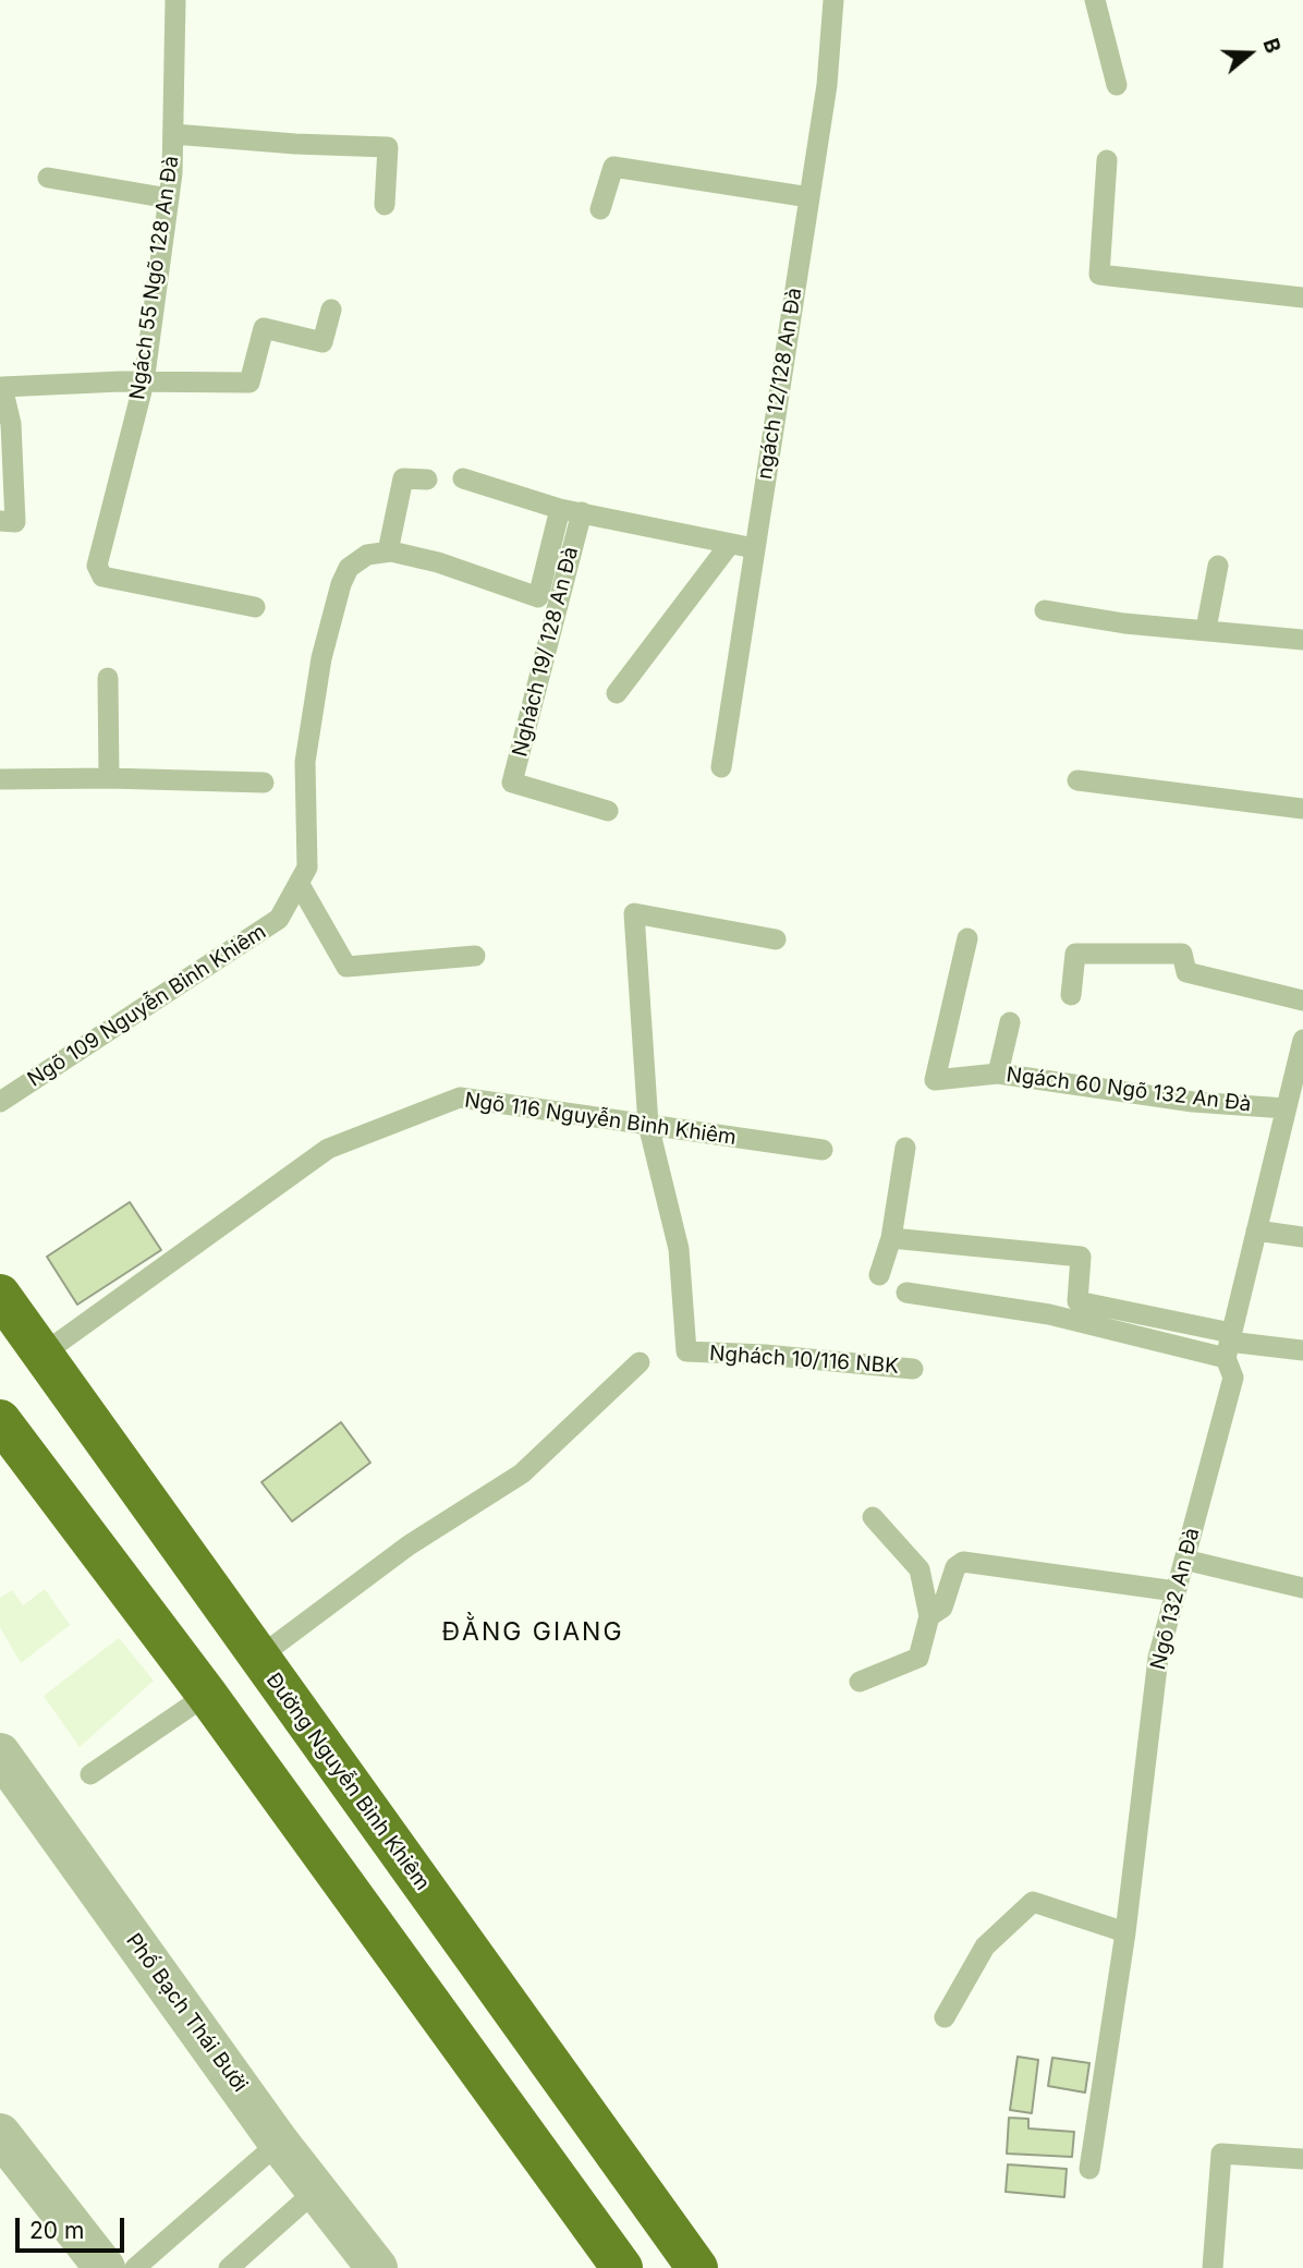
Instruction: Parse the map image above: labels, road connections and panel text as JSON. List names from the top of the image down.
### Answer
{
  "streets": {
    "highway": ["Đường Nguyễn Bỉnh Khiêm"],
    "street": ["Phố Bạch Thái Bưởi"],
    "lane": [
      "Ngách 55 Ngõ 128 An Đà",
      "ngách 12/128 An Đà",
      "Nghách 19/ 128 An Đà",
      "Ngõ 109 Nguyễn Bỉnh Khiêm",
      "Ngách 60 Ngõ 132 An Đà",
      "Ngõ 116 Nguyễn Bỉnh Khiêm",
      "Nghách 10/116 NBK",
      "Ngõ 132 An Đà"
    ]
  },
  "crossings": [
    ["Ngách 60 Ngõ 132 An Đà", "Ngõ 132 An Đà"],
    ["Ngõ 116 Nguyễn Bỉnh Khiêm", "Nghách 10/116 NBK"],
    ["Ngõ 116 Nguyễn Bỉnh Khiêm", "Đường Nguyễn Bỉnh Khiêm"]
  ],
  "districts": ["ĐẰNG GIANG"],
  "scale_bar": "20 m",
  "north": "right"
}
